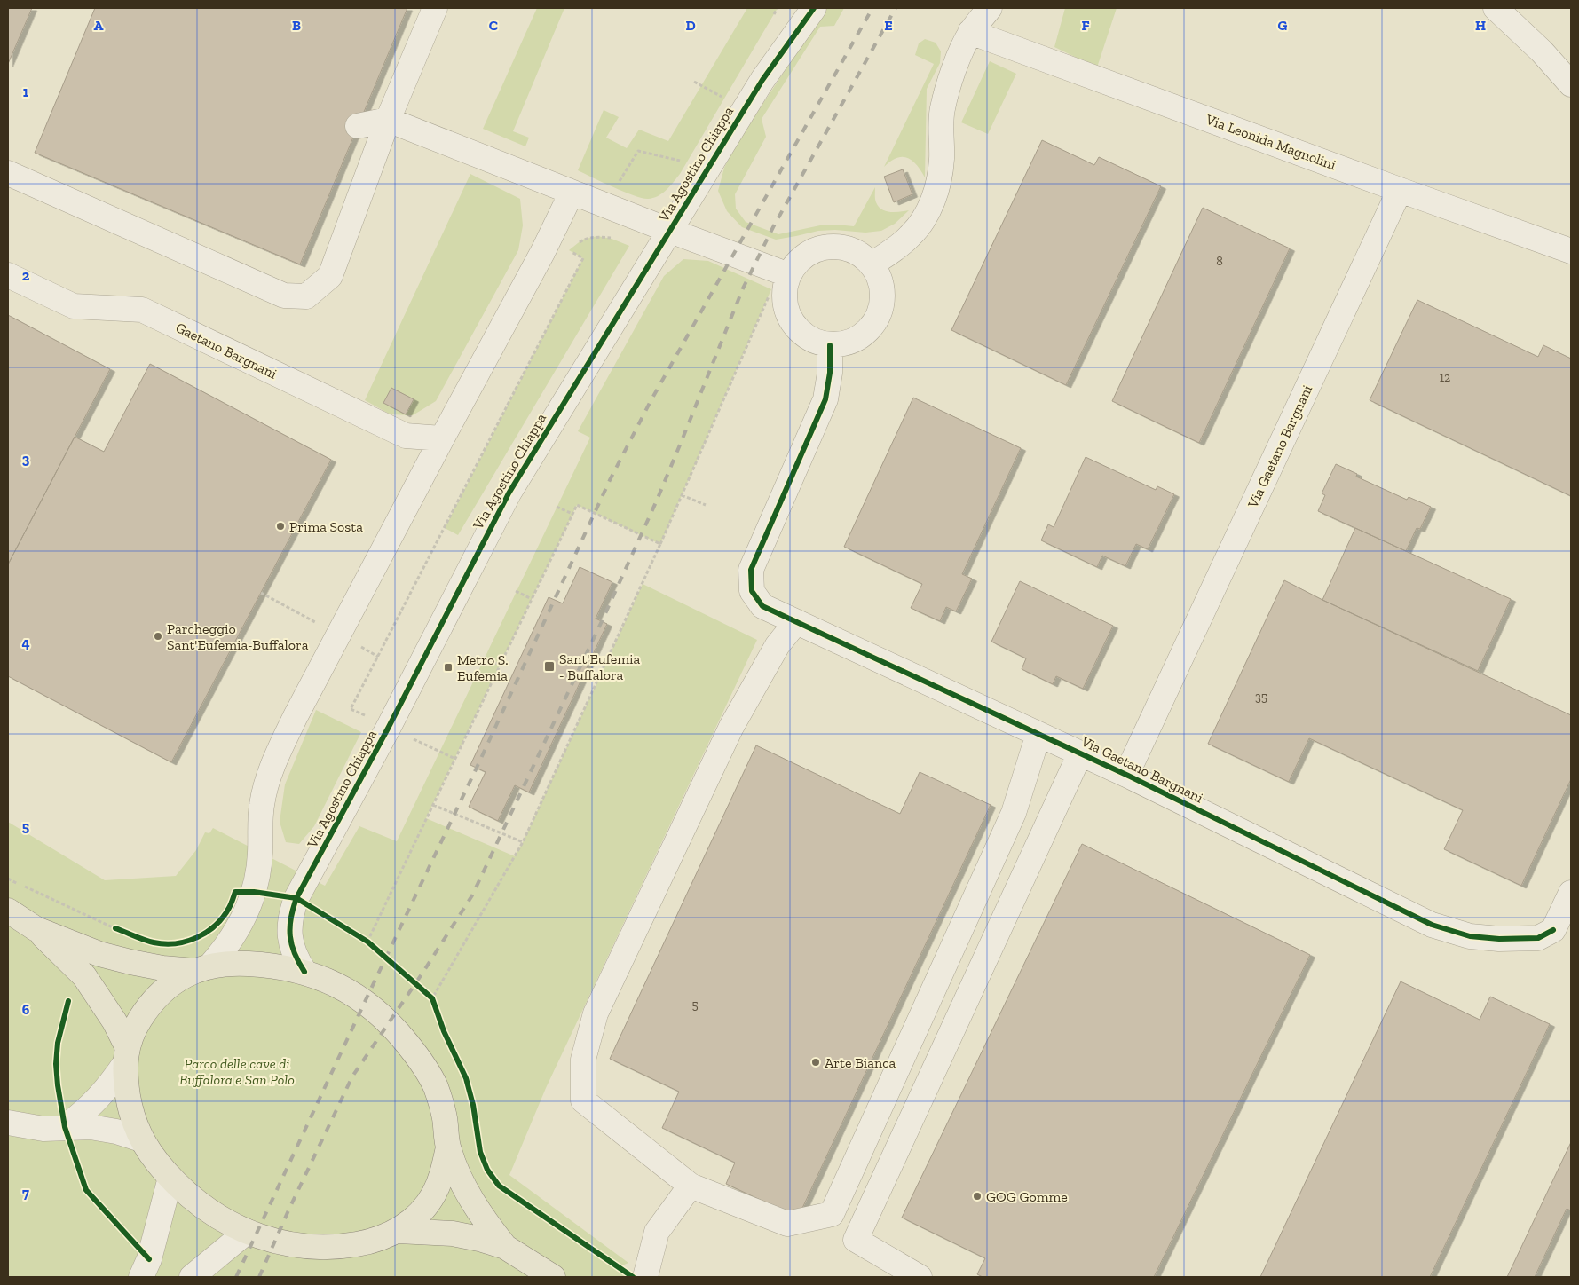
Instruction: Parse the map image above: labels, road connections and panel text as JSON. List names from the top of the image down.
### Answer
{
  "streets": {
    "street": [
      "Via Leonida Magnolini",
      "Via Agostino Chiappa",
      "Gaetano Bargnani",
      "Via Gaetano Bargnani"
    ]
  },
  "crossings": [
    ["Via Leonida Magnolini", "Via Gaetano Bargnani"]
  ],
  "parks": ["Parco delle cave di Buffalora e San Polo"],
  "places": {
    "other": [
      "Prima Sosta",
      "Parcheggio Sant'Eufemia-Buffalora",
      "Arte Bianca",
      "GOG Gomme"
    ],
    "transit": ["Sant'Eufemia - Buffalora", "Metro S. Eufemia"]
  },
  "house_numbers": [
    "8",
    "12",
    "35",
    "5"
  ],
  "grid": {
    "columns": [
      "A",
      "B",
      "C",
      "D",
      "E",
      "F",
      "G",
      "H"
    ],
    "rows": [
      "1",
      "2",
      "3",
      "4",
      "5",
      "6",
      "7"
    ]
  }
}
